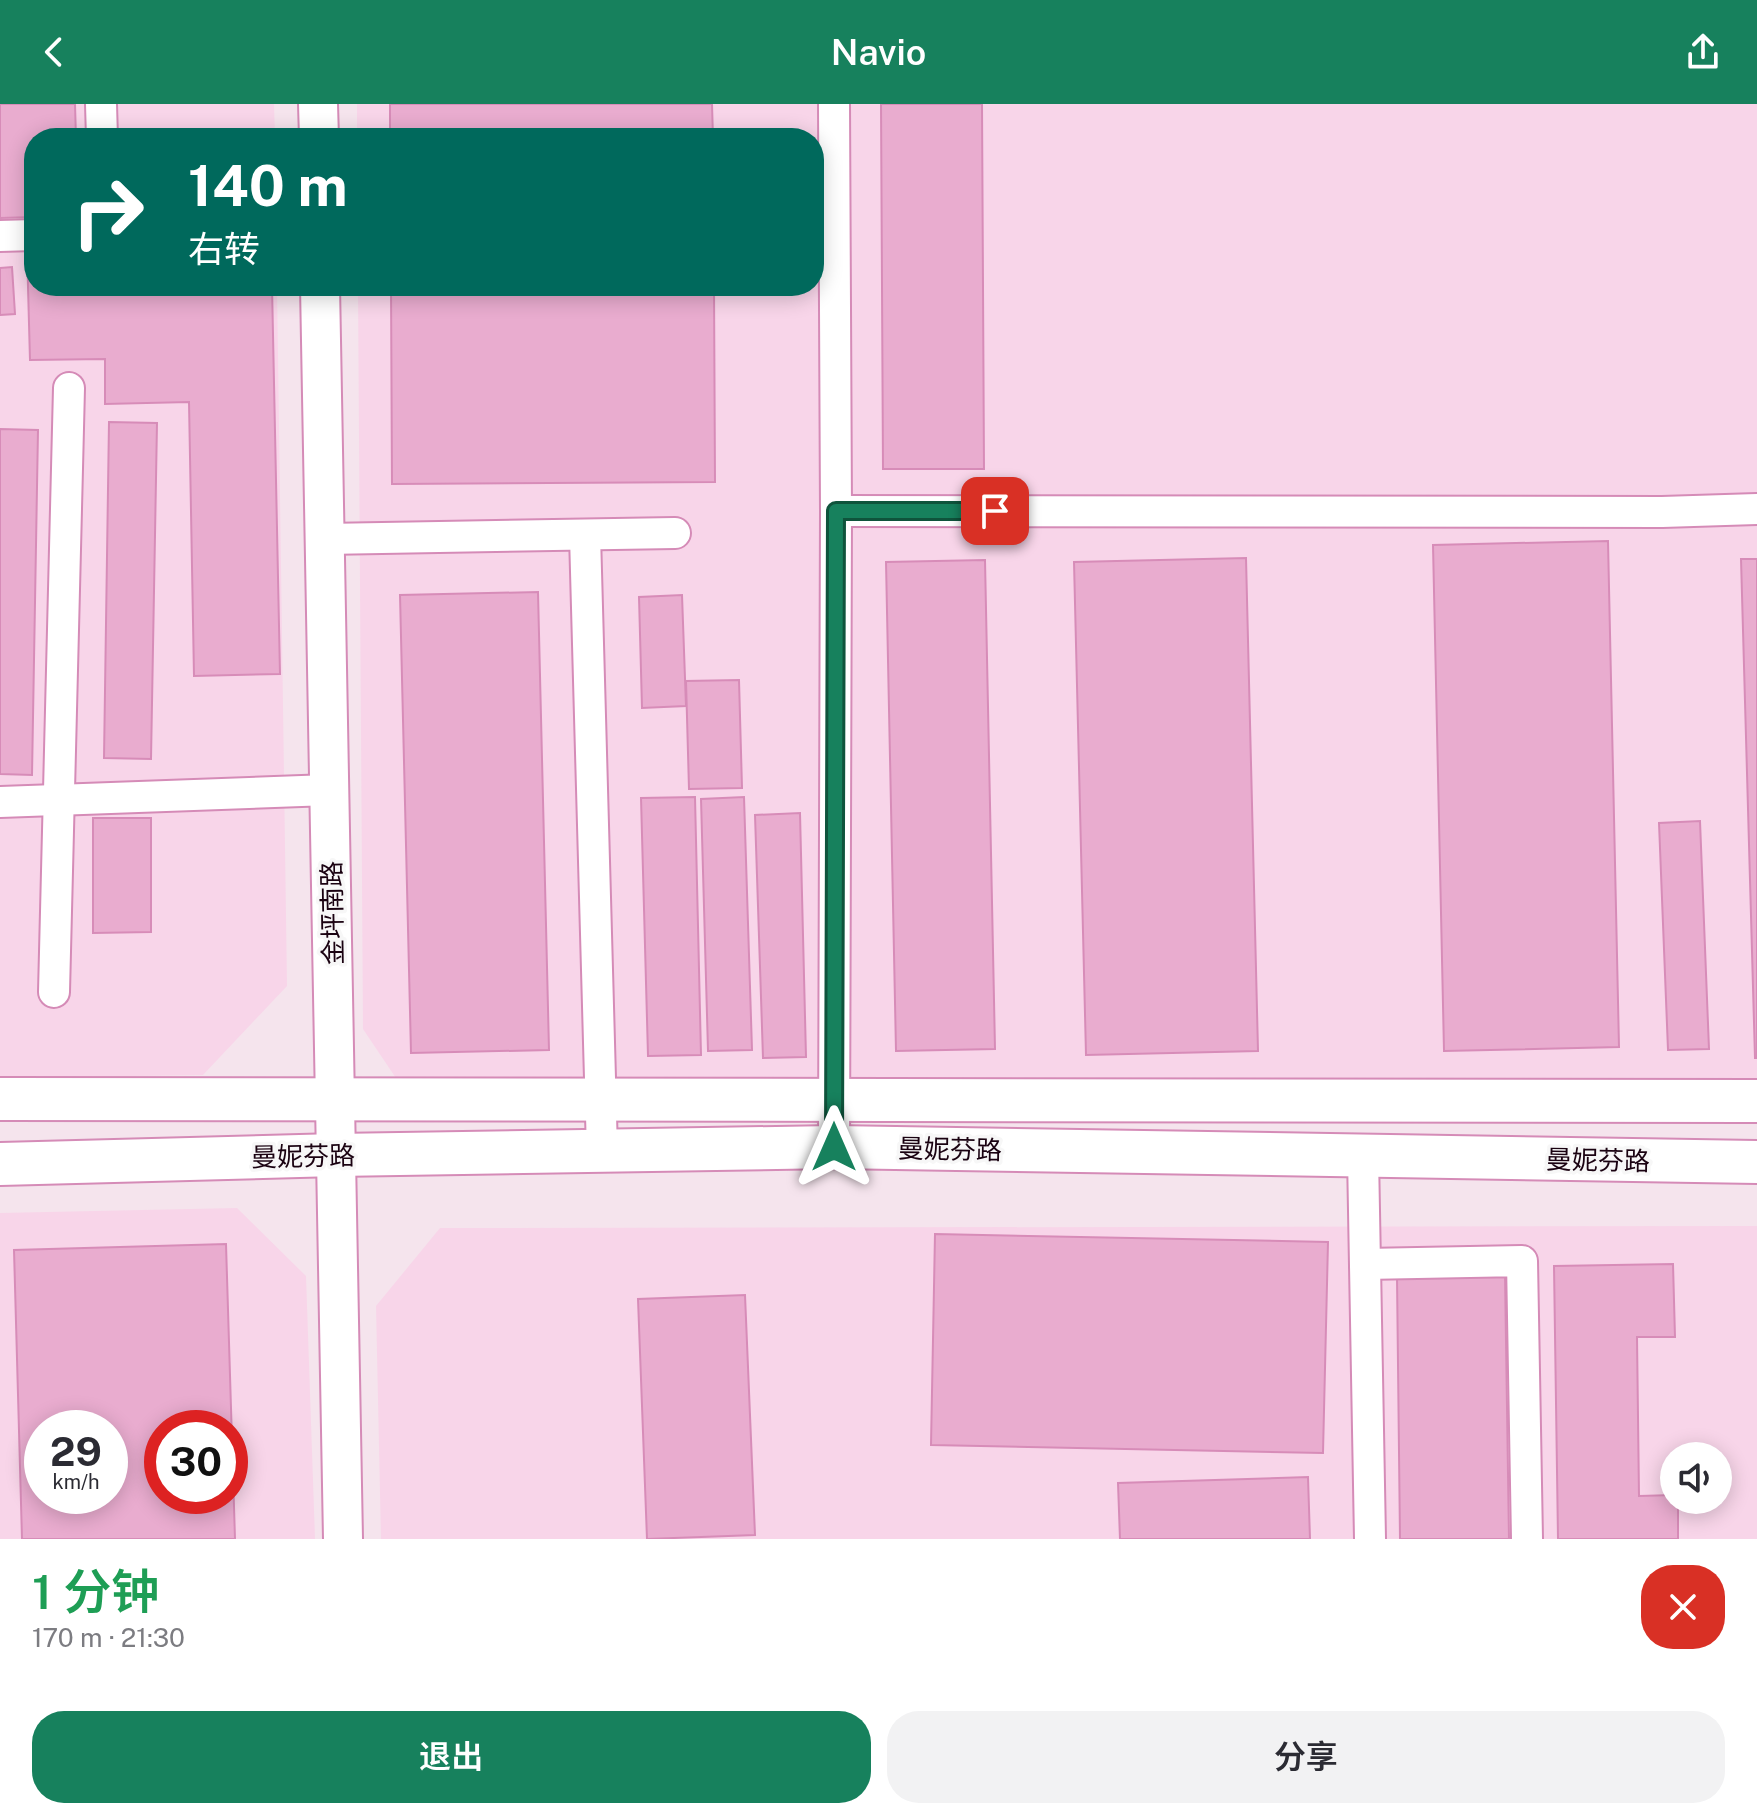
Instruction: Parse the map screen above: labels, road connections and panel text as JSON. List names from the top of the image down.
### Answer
{
  "streets": {
    "main road": ["曼妮芬路"],
    "street": ["金坪南路"]
  },
  "crossings": [
    ["金坪南路", "曼妮芬路"]
  ],
  "page": {
    "header": "Navio",
    "turn": ["140 m", "右转"],
    "speed": "29 km/h",
    "limit": "30",
    "heading": ["1 分钟", "170 m · 21:30"],
    "buttons": ["退出", "分享"]
  }
}
